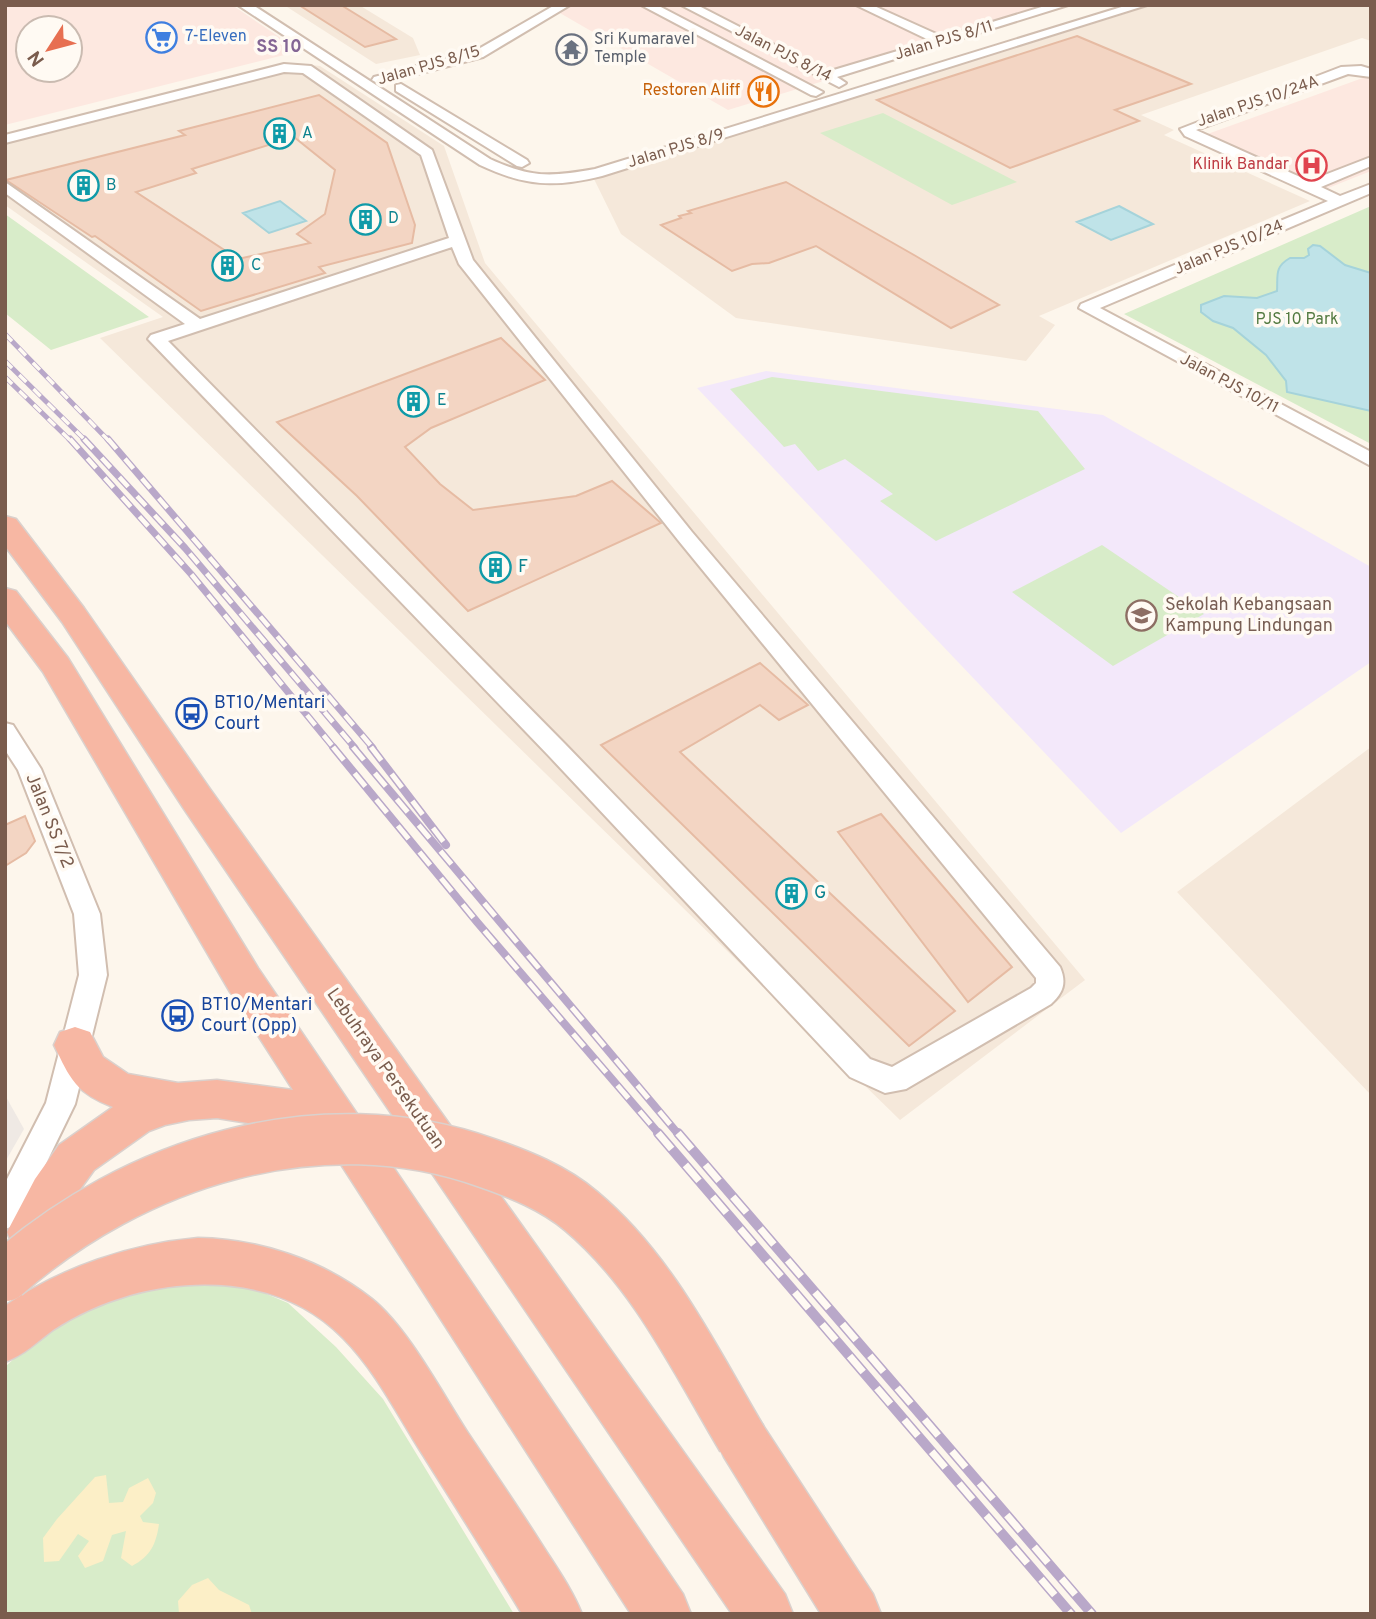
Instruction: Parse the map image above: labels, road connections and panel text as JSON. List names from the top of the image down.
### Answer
{
  "streets": {
    "highway": ["Lebuhraya Persekutuan"],
    "street": [
      "Jalan PJS 8/11",
      "Jalan PJS 8/14",
      "Jalan PJS 8/15",
      "Jalan PJS 10/24A",
      "Jalan PJS 8/9",
      "Jalan PJS 10/24",
      "Jalan PJS 10/11",
      "Jalan SS 7/2"
    ]
  },
  "crossings": [
    ["Jalan PJS 8/11", "Jalan PJS 8/14"],
    ["Jalan PJS 8/14", "Jalan PJS 8/9"],
    ["Jalan PJS 8/15", "Jalan PJS 8/9"],
    ["Jalan PJS 10/24A", "Jalan PJS 10/24"],
    ["Jalan PJS 10/24", "Jalan PJS 10/11"]
  ],
  "districts": ["SS 10"],
  "parks": ["PJS 10 Park"],
  "places": {
    "supermarket": ["7-Eleven"],
    "temple": ["Sri Kumaravel Temple"],
    "restaurant": ["Restoren Aliff"],
    "building": [
      "A",
      "B",
      "D",
      "C",
      "E",
      "F",
      "G"
    ],
    "hospital": ["Klinik Bandar"],
    "school or university": ["Sekolah Kebangsaan Kampung Lindungan"],
    "bus stop": ["BT10/Mentari Court", "BT10/Mentari Court (Opp)"]
  },
  "north": "bottom left"
}
